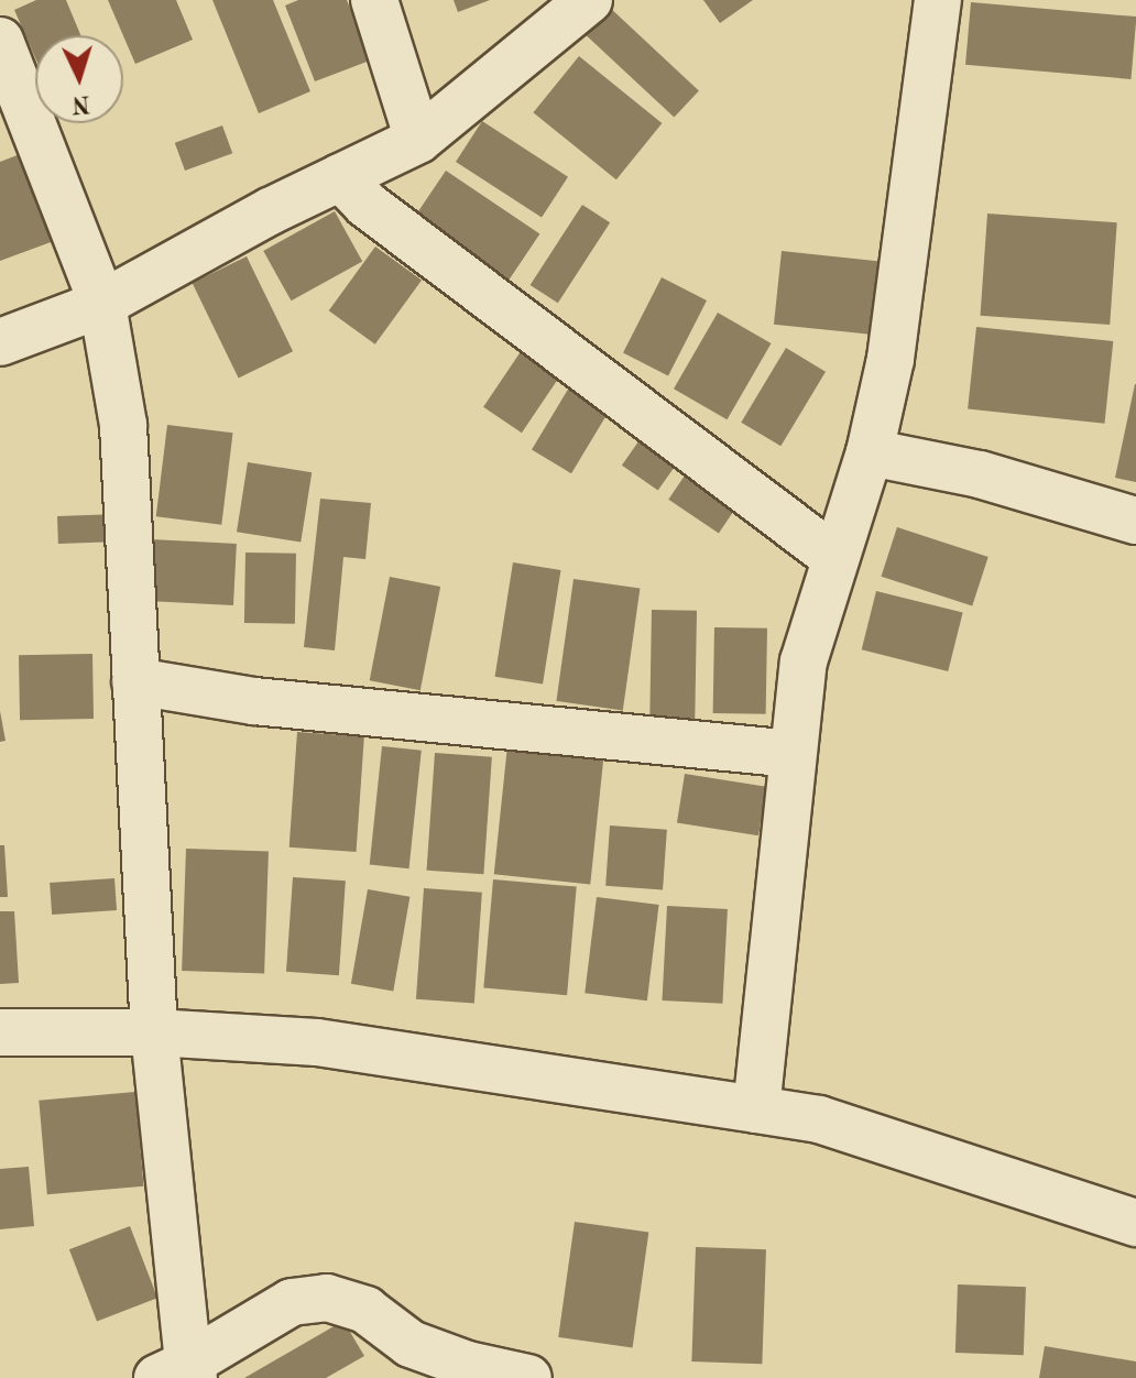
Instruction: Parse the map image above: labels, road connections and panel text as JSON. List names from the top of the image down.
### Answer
{
  "north": "bottom"
}
